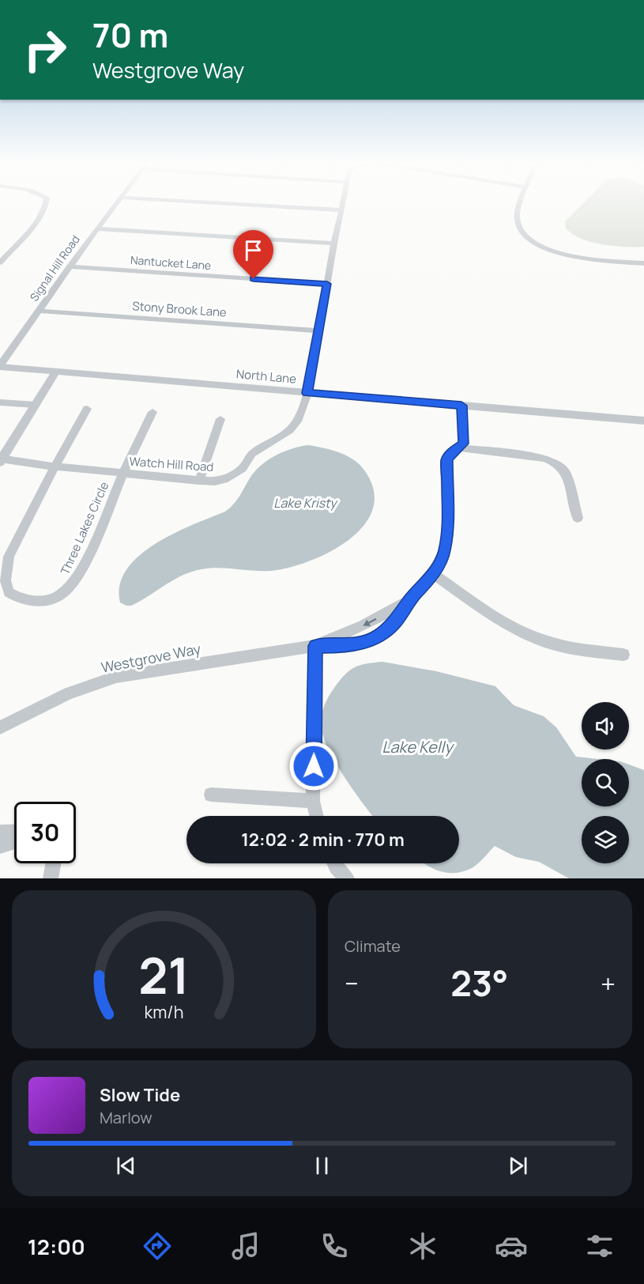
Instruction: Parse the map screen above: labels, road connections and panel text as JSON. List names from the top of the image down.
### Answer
{
  "streets": {
    "street": [
      "Nantucket Lane",
      "Signal Hill Road",
      "Stony Brook Lane",
      "North Lane",
      "Watch Hill Road",
      "Three Lakes Circle",
      "Westgrove Way"
    ]
  },
  "crossings": [
    ["Nantucket Lane", "Signal Hill Road"],
    ["Nantucket Lane", "Watch Hill Road"],
    ["Signal Hill Road", "Stony Brook Lane"],
    ["Signal Hill Road", "North Lane"],
    ["Stony Brook Lane", "Watch Hill Road"],
    ["North Lane", "Watch Hill Road"],
    ["North Lane", "Westgrove Way"],
    ["Watch Hill Road", "Three Lakes Circle"]
  ],
  "water": ["Lake Kristy", "Lake Kelly"],
  "page": {
    "turn": ["70 m", "Westgrove Way"],
    "limit": "30",
    "trip": "12:02 · 2 min · 770 m",
    "tile": "Climate",
    "heat": ["−", "23°", "+"],
    "song": ["Slow Tide", "Marlow"],
    "tabs": "12:00",
    "gauge": ["21", "km/h"]
  }
}
